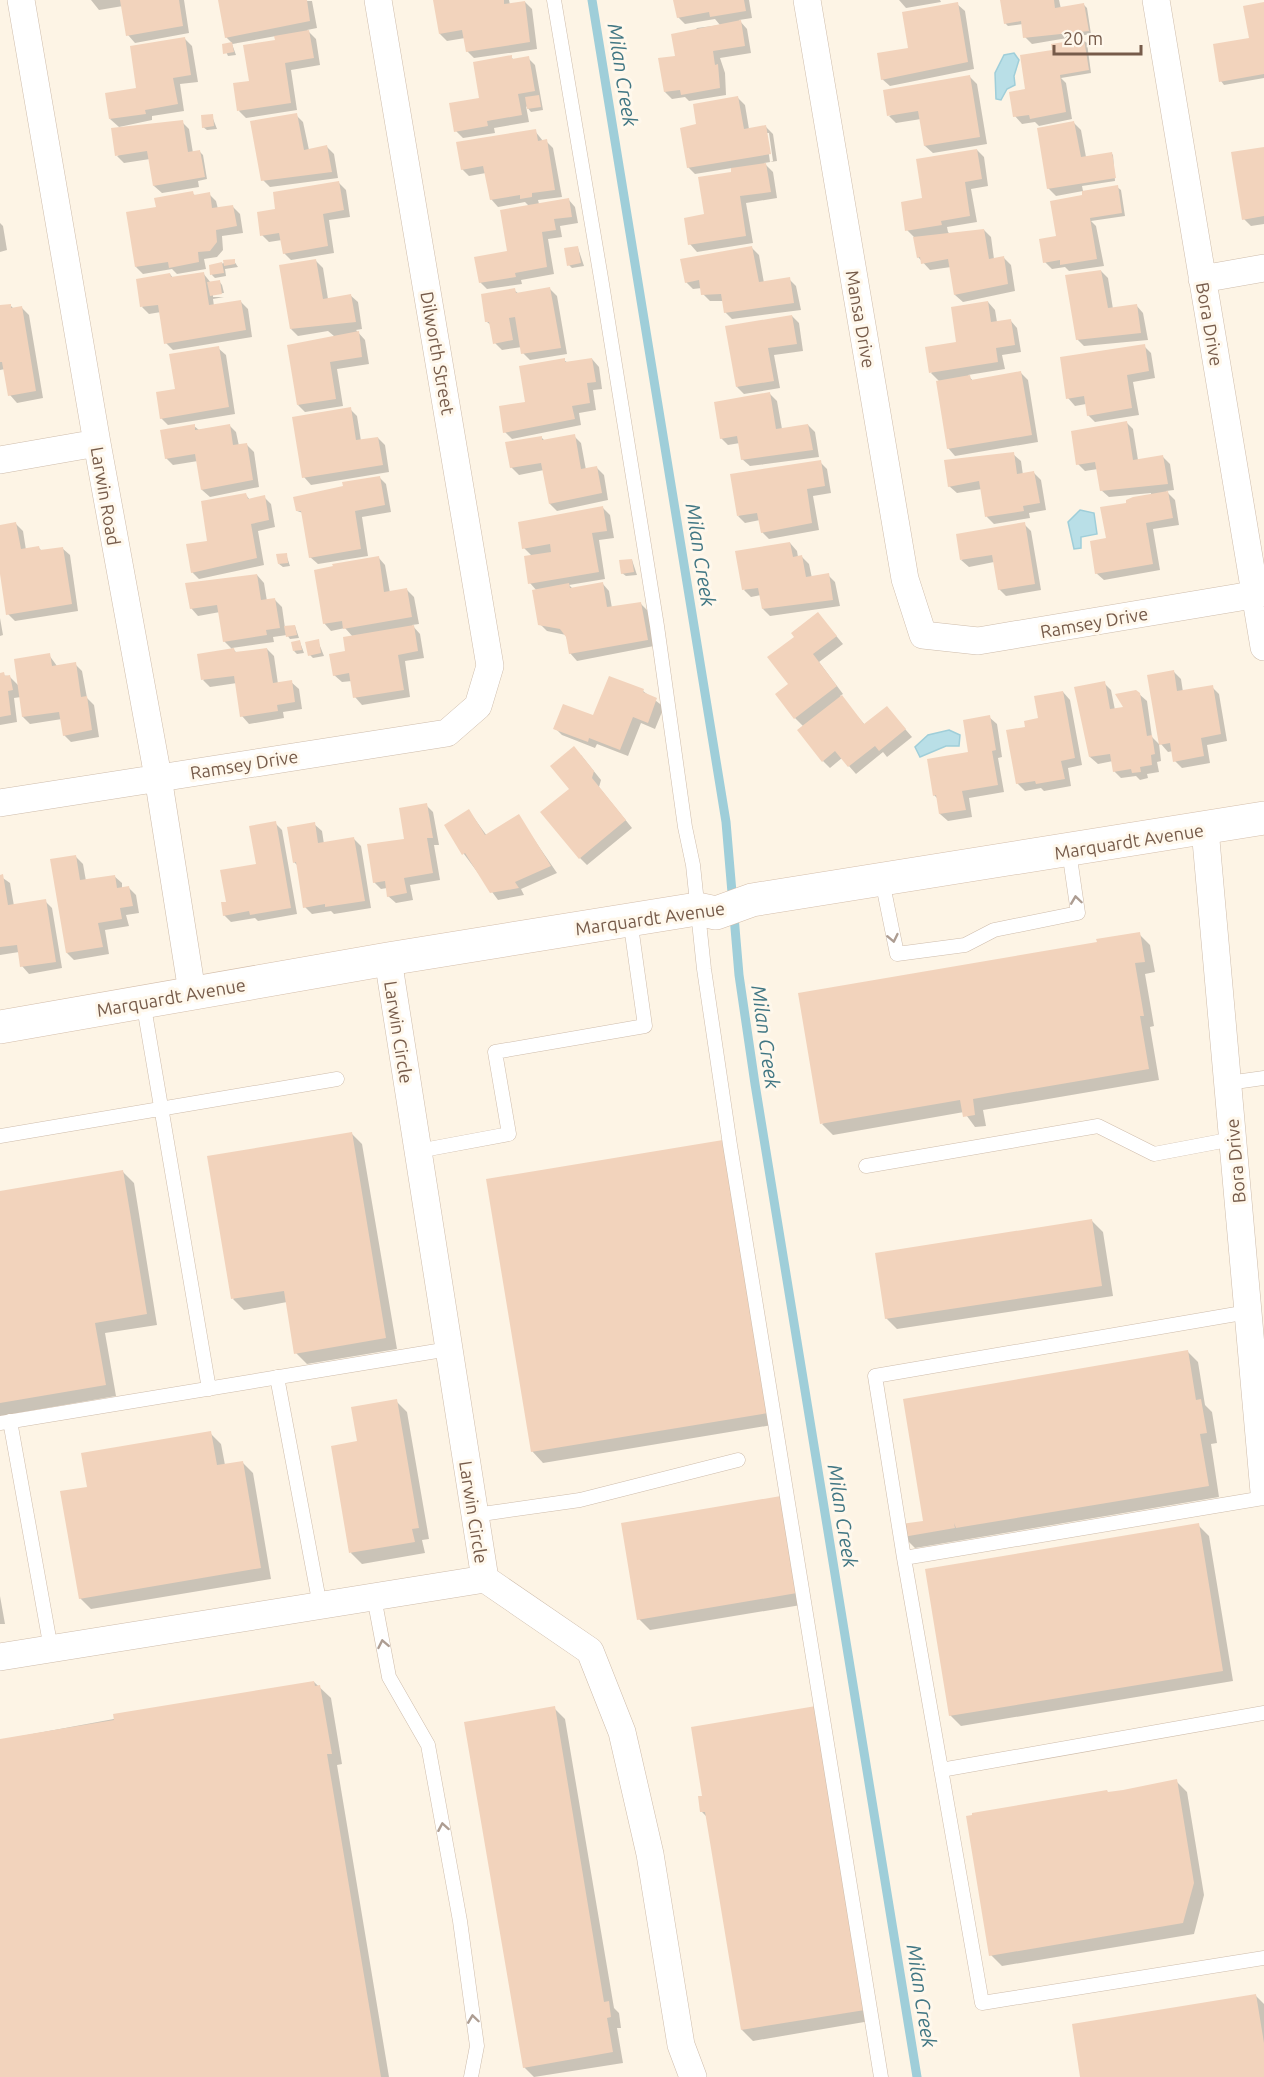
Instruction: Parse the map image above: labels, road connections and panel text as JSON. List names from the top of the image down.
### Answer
{
  "streets": {
    "street": [
      "Mansa Drive",
      "Bora Drive",
      "Dilworth Street",
      "Larwin Road",
      "Ramsey Drive",
      "Marquardt Avenue",
      "Larwin Circle"
    ]
  },
  "crossings": [
    ["Mansa Drive", "Ramsey Drive"],
    ["Bora Drive", "Ramsey Drive"],
    ["Bora Drive", "Marquardt Avenue"],
    ["Dilworth Street", "Ramsey Drive"],
    ["Larwin Road", "Ramsey Drive"],
    ["Larwin Road", "Marquardt Avenue"],
    ["Marquardt Avenue", "Larwin Circle"]
  ],
  "water": ["Milan Creek"],
  "scale_bar": "20 m"
}
